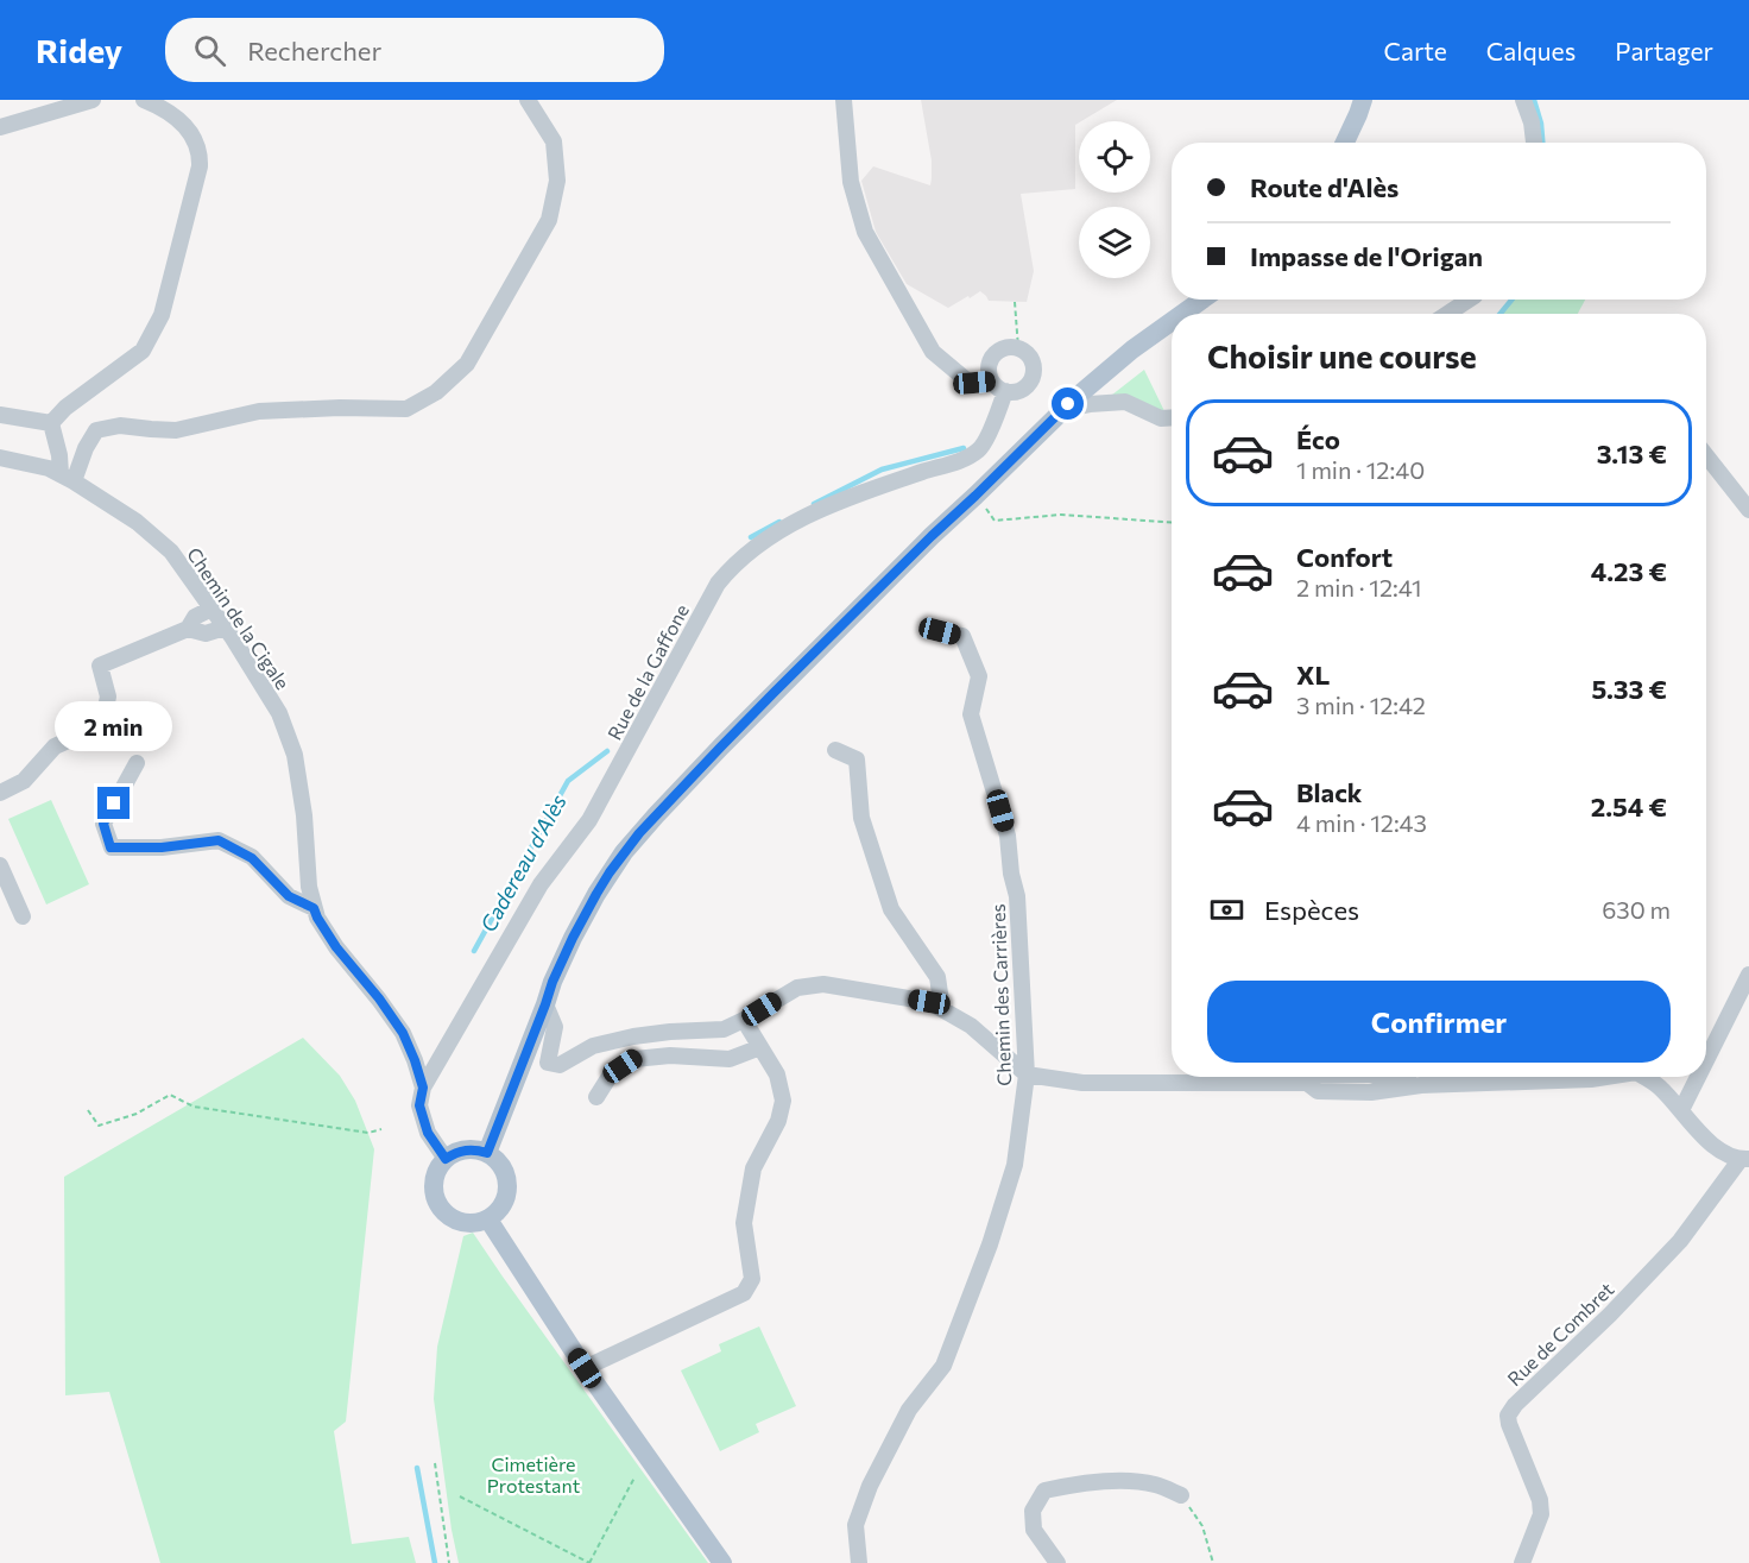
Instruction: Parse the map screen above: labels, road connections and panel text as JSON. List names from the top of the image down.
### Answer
{
  "streets": {
    "street": [
      "Chemin de la Cigale",
      "Rue de la Gaffone",
      "Chemin des Carrières",
      "Rue de Combret"
    ]
  },
  "crossings": [
    ["Chemin de la Cigale", "Rue de la Gaffone"]
  ],
  "water": ["Cadereau d'Alès"],
  "parks": ["Cimetière Protestant"],
  "page": {
    "header": "Ridey",
    "search": "Rechercher",
    "nav": ["Carte", "Calques", "Partager"],
    "banner": ["Route d'Alès", "Impasse de l'Origan"],
    "heading": "Choisir une course",
    "list": [
      {
        "name": "Éco",
        "note": "1 min · 12:40",
        "value": "3.13 €"
      },
      {
        "name": "Confort",
        "note": "2 min · 12:41",
        "value": "4.23 €"
      },
      {
        "name": "XL",
        "note": "3 min · 12:42",
        "value": "5.33 €"
      },
      {
        "name": "Black",
        "note": "4 min · 12:43",
        "value": "2.54 €"
      }
    ],
    "bubble": "2 min",
    "pay": ["Espèces", "630 m"],
    "buttons": "Confirmer"
  }
}
